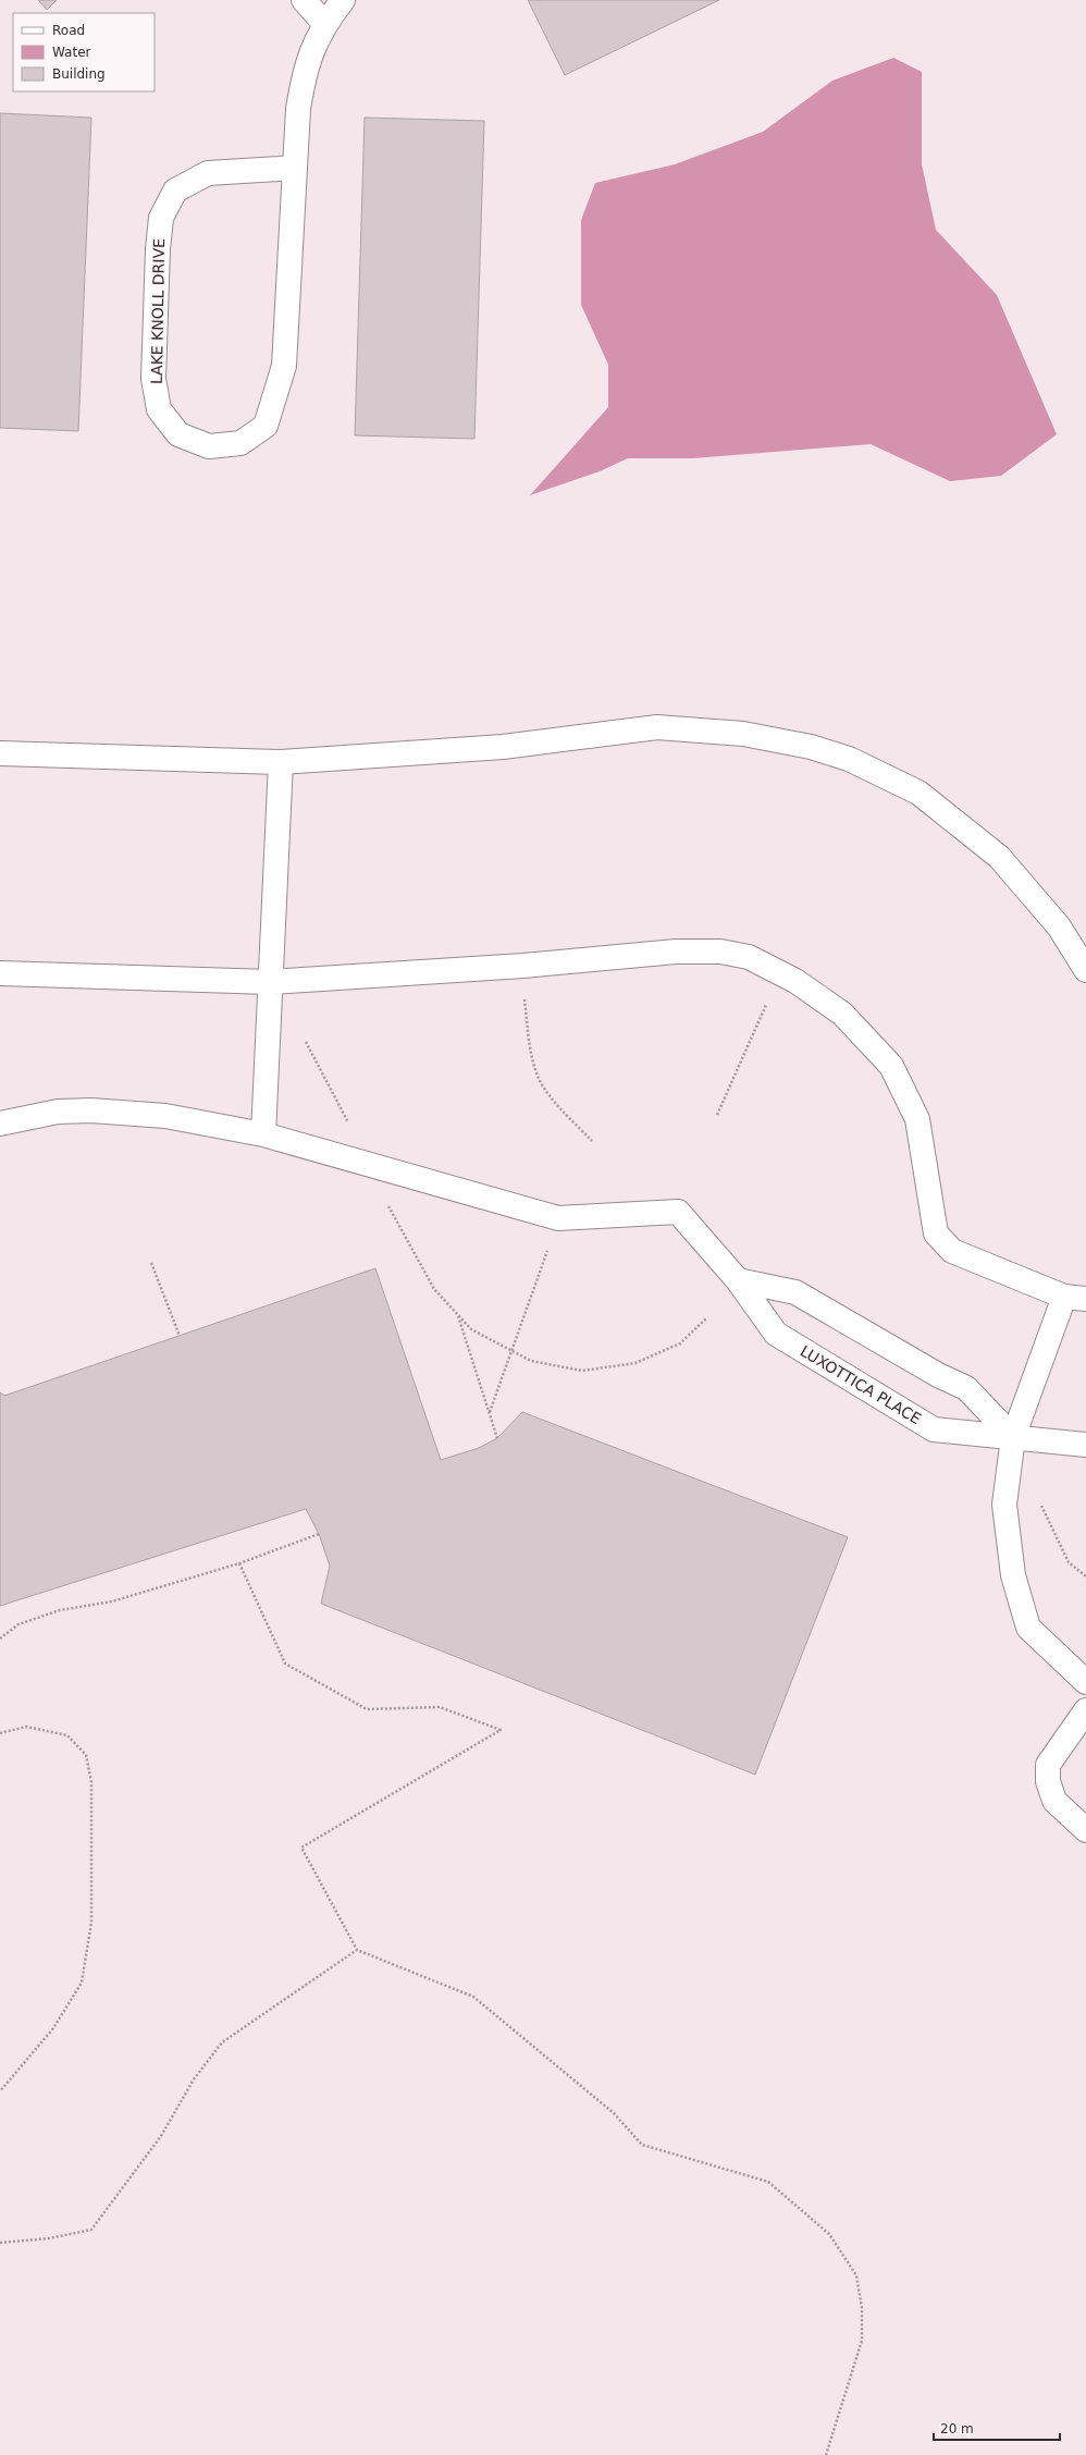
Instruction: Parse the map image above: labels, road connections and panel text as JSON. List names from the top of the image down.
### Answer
{
  "streets": {
    "street": ["LAKE KNOLL DRIVE", "LUXOTTICA PLACE"]
  },
  "legend": ["Road", "Water", "Building"],
  "scale_bar": "20 m"
}
